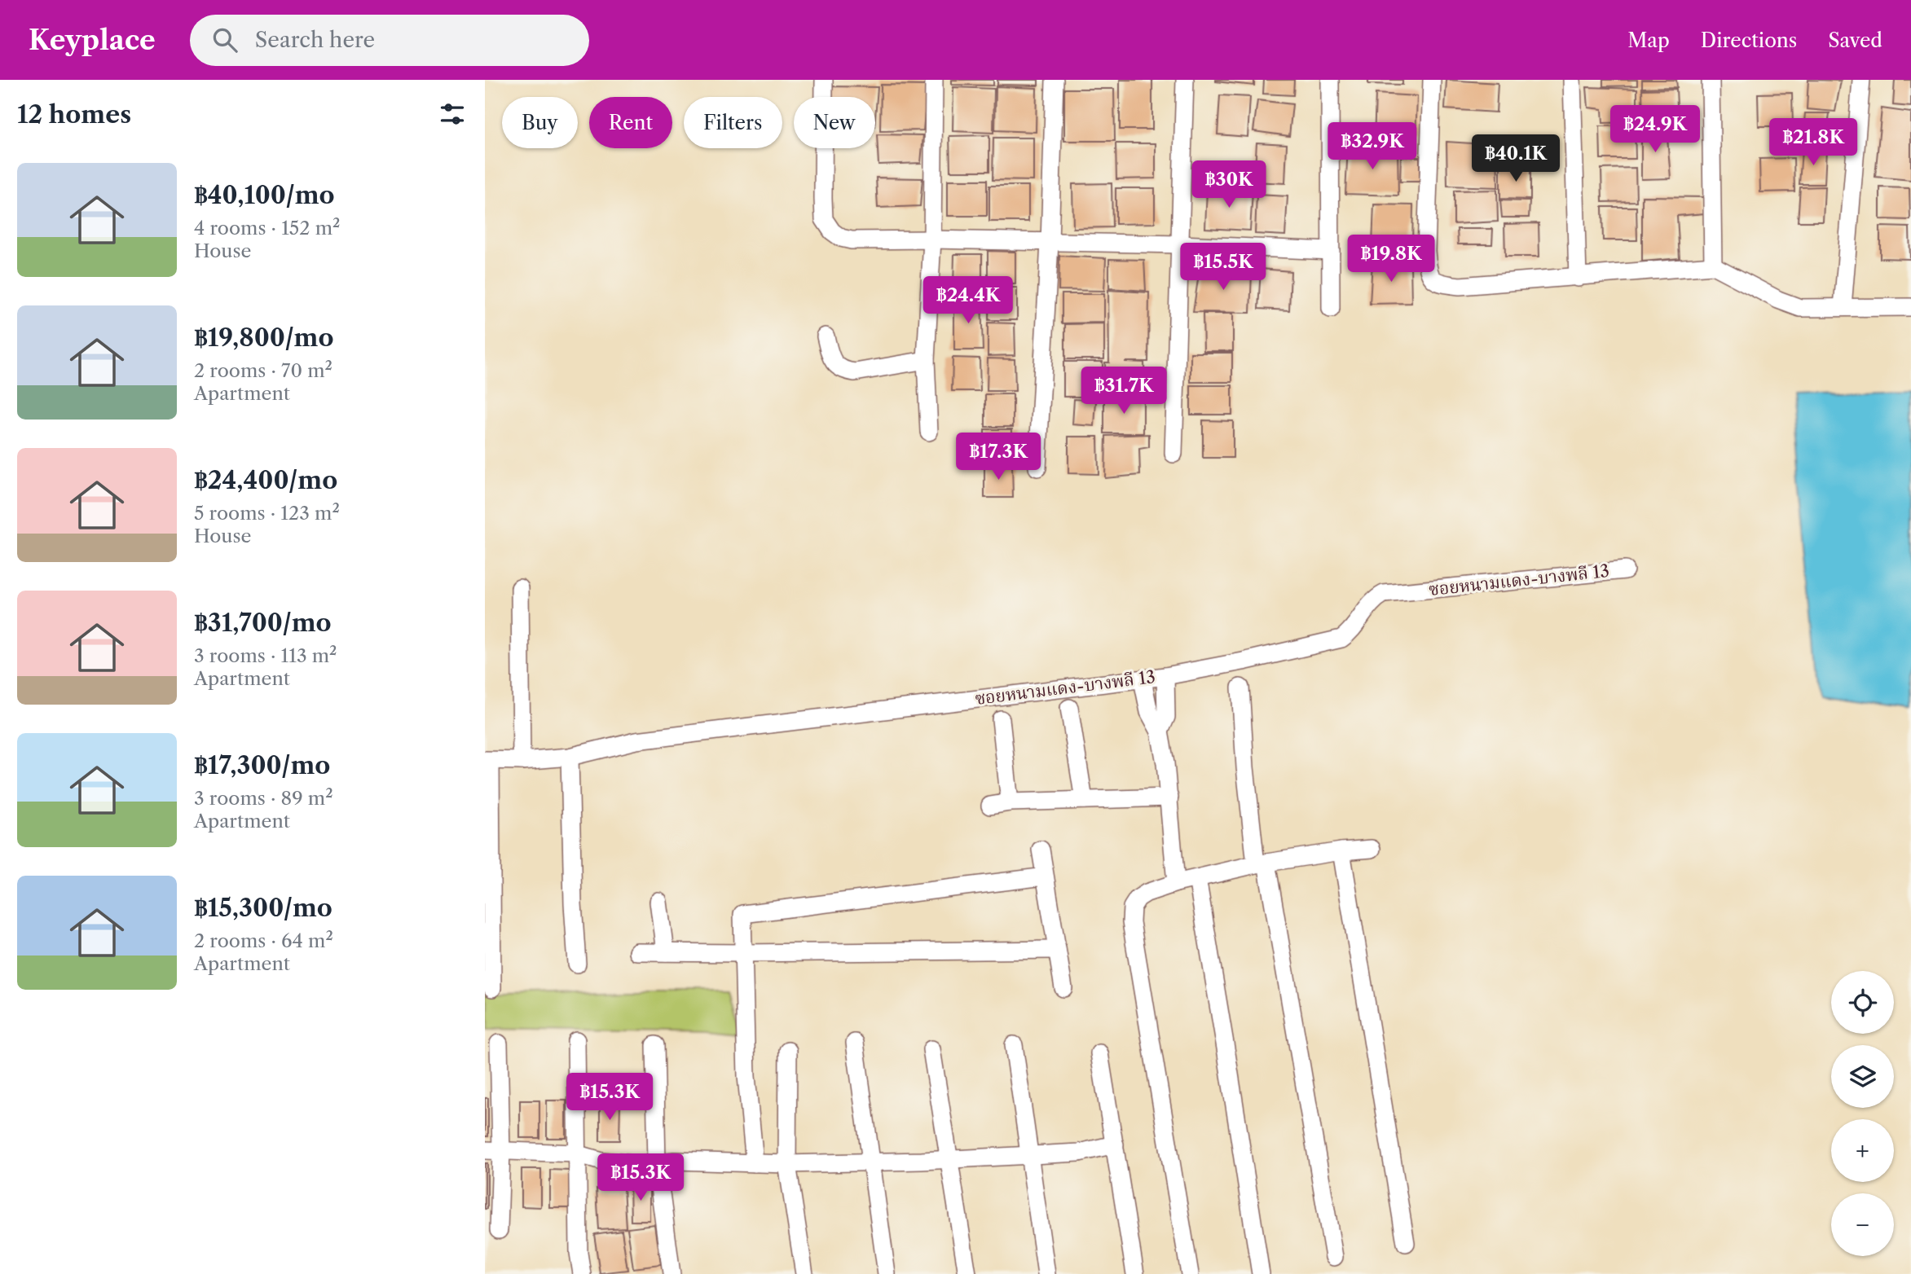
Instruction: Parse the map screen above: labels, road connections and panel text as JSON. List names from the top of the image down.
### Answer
{
  "streets": {
    "street": ["ซอยหนามแดง-บางพลี 13"]
  },
  "page": {
    "header": "Keyplace",
    "search": "Search here",
    "nav": ["Map", "Directions", "Saved"],
    "heading": "12 homes",
    "chip": [
      "Buy",
      "Rent",
      "Filters",
      "New"
    ],
    "price": [
      "฿24.9K",
      "฿21.8K",
      "฿32.9K",
      "฿40.1K",
      "฿30K",
      "฿19.8K",
      "฿15.5K",
      "฿24.4K",
      "฿31.7K",
      "฿17.3K",
      "฿15.3K",
      "฿15.3K"
    ],
    "list": [
      {
        "name": "฿40,100/mo",
        "note": "4 rooms · 152 m² · House"
      },
      {
        "name": "฿19,800/mo",
        "note": "2 rooms · 70 m² · Apartment"
      },
      {
        "name": "฿24,400/mo",
        "note": "5 rooms · 123 m² · House"
      },
      {
        "name": "฿31,700/mo",
        "note": "3 rooms · 113 m² · Apartment"
      },
      {
        "name": "฿17,300/mo",
        "note": "3 rooms · 89 m² · Apartment"
      },
      {
        "name": "฿15,300/mo",
        "note": "2 rooms · 64 m² · Apartment"
      }
    ],
    "map_buttons": ["+", "−"]
  }
}
